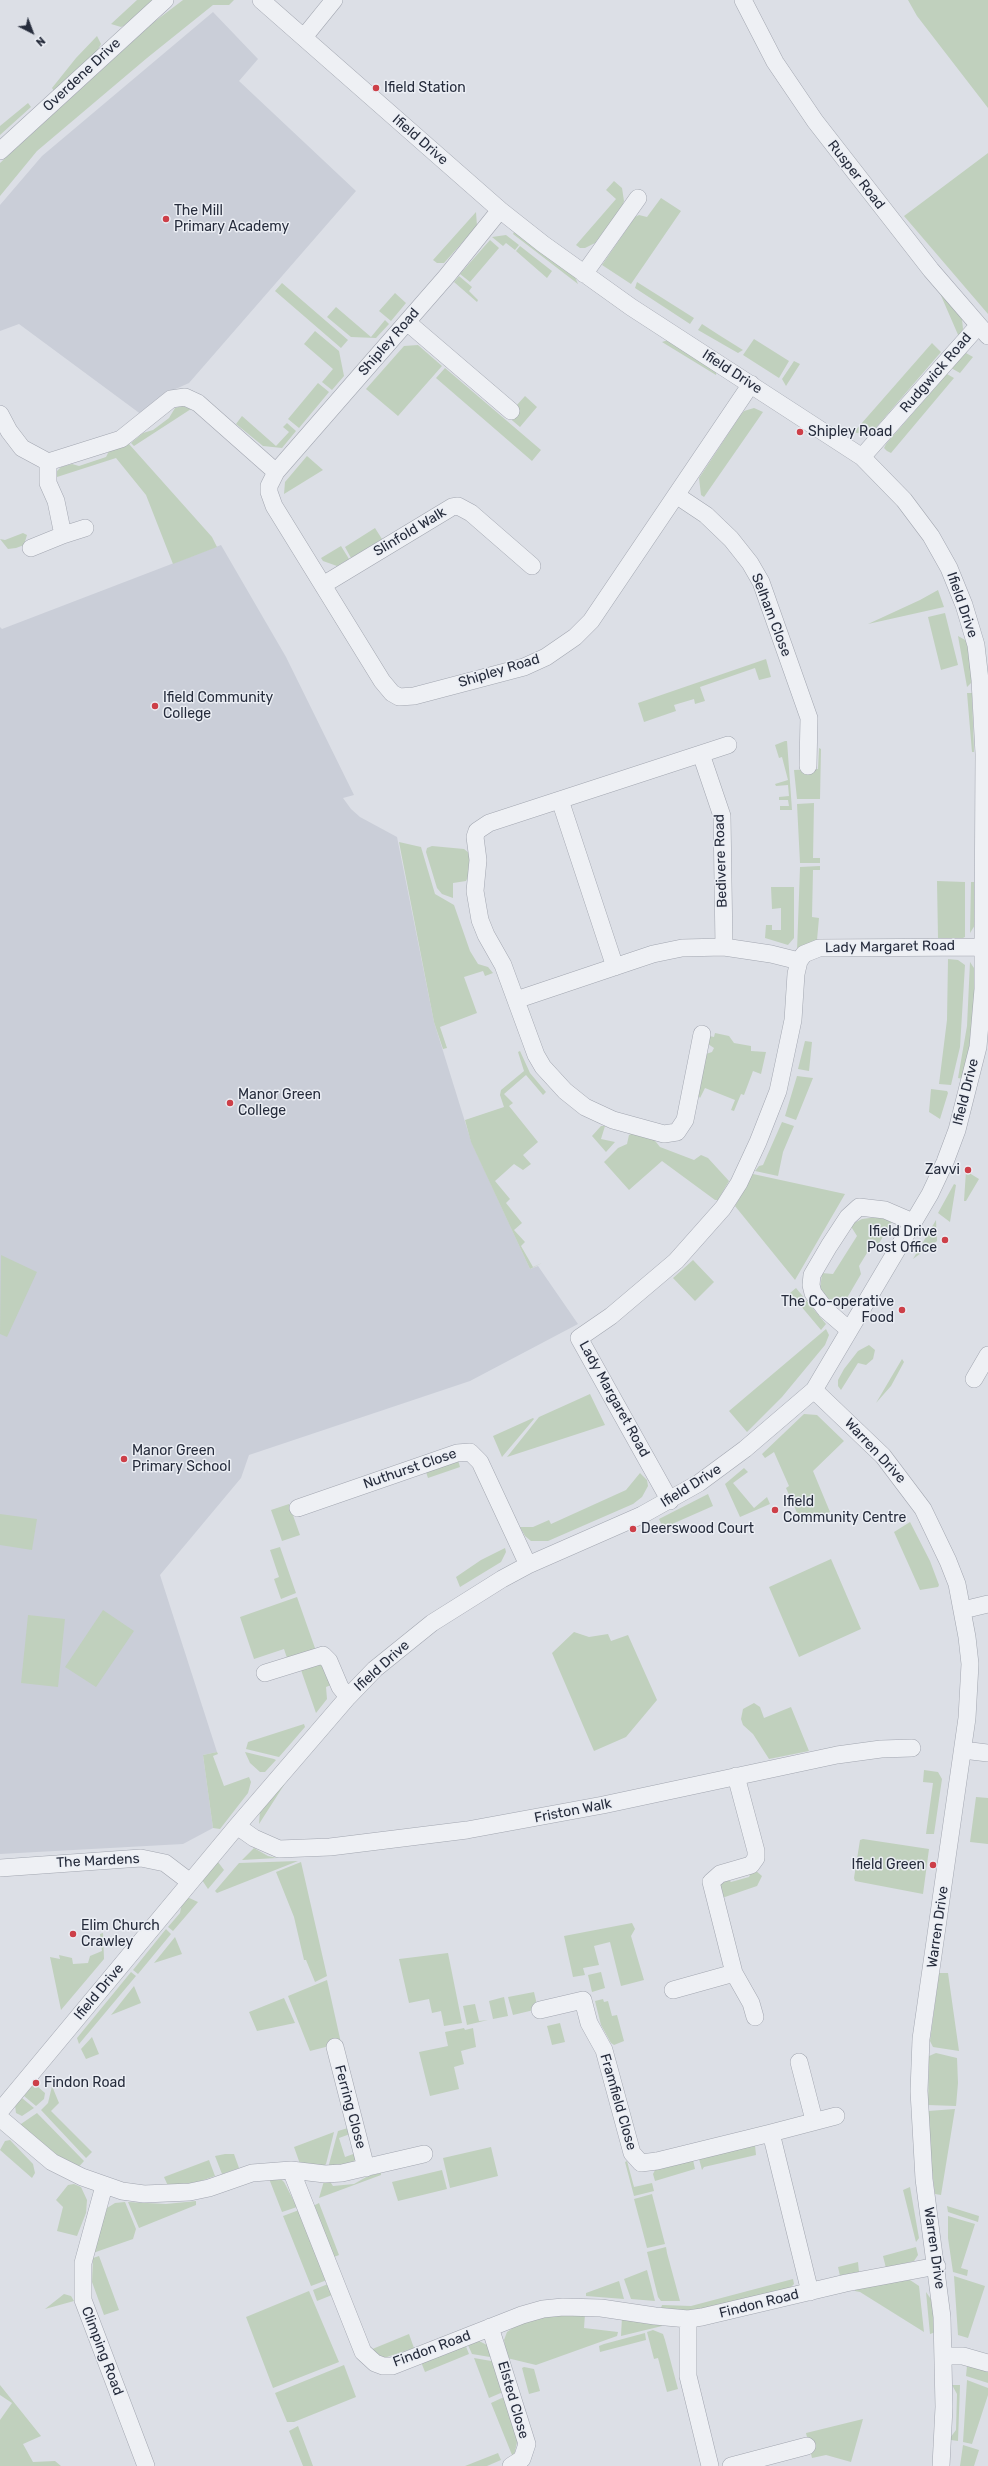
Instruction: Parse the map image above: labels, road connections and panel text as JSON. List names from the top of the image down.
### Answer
{
  "streets": {
    "street": [
      "Overdene Drive",
      "Ifield Drive",
      "Rusper Road",
      "Shipley Road",
      "Rudgwick Road",
      "Slinfold Walk",
      "Selham Close",
      "Bedivere Road",
      "Lady Margaret Road",
      "Warren Drive",
      "Nuthurst Close",
      "Friston Walk",
      "The Mardens",
      "Framfield Close",
      "Ferring Close",
      "Findon Road",
      "Climping Road",
      "Elsted Close"
    ]
  },
  "crossings": [
    ["Ifield Drive", "Shipley Road"],
    ["Ifield Drive", "Rudgwick Road"],
    ["Ifield Drive", "Lady Margaret Road"],
    ["Ifield Drive", "Warren Drive"],
    ["Ifield Drive", "Nuthurst Close"],
    ["Ifield Drive", "Friston Walk"],
    ["Ifield Drive", "The Mardens"],
    ["Rusper Road", "Rudgwick Road"],
    ["Shipley Road", "Slinfold Walk"],
    ["Shipley Road", "Selham Close"],
    ["Warren Drive", "Findon Road"],
    ["Findon Road", "Elsted Close"]
  ],
  "places": [
    "Ifield Station",
    "The Mill Primary Academy",
    "Shipley Road",
    "Ifield Community College",
    "Manor Green College",
    "Zavvi",
    "Ifield Drive Post Office",
    "The Co-operative Food",
    "Manor Green Primary School",
    "Ifield Community Centre",
    "Deerswood Court",
    "Ifield Green",
    "Elim Church Crawley",
    "Findon Road"
  ],
  "north": "bottom right"
}
